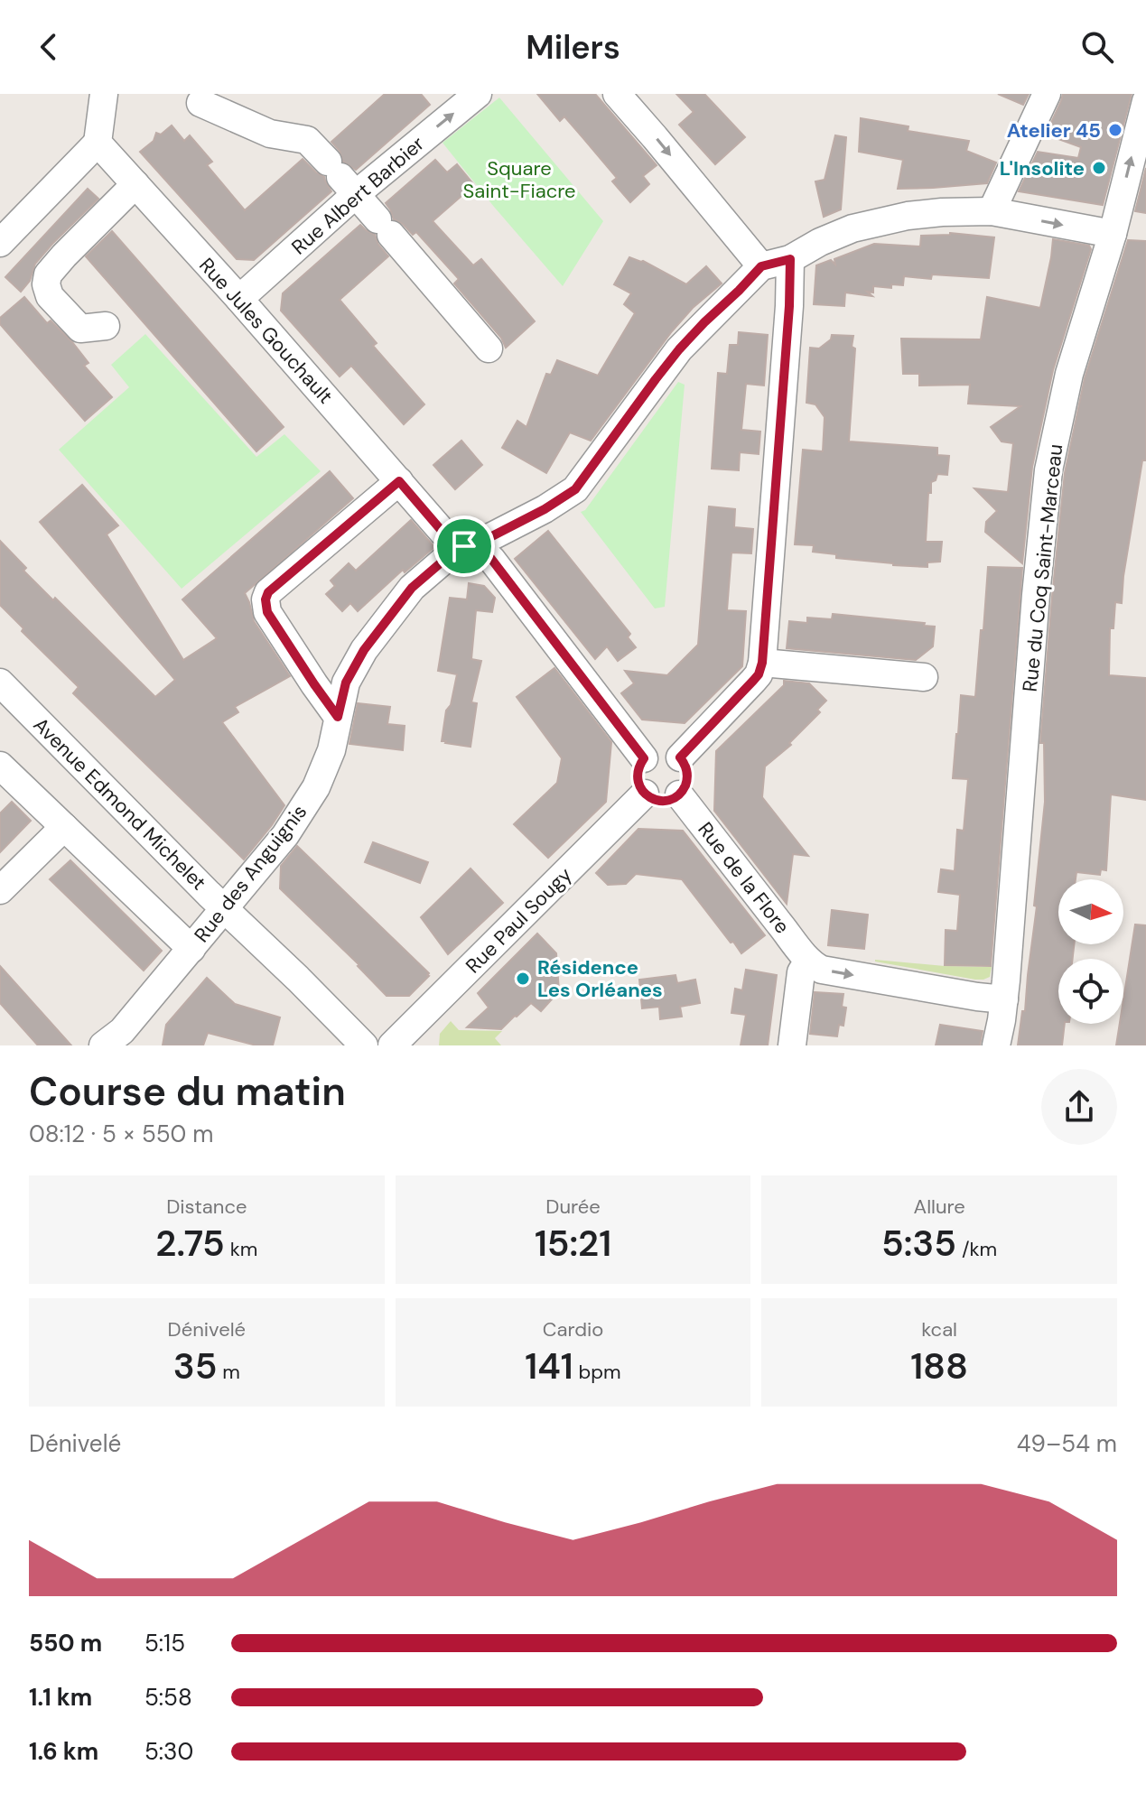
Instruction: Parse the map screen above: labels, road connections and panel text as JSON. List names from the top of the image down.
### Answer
{
  "streets": {
    "street": [
      "Rue Albert Barbier",
      "Rue Jules Gouchault",
      "Rue du Coq Saint-Marceau",
      "Avenue Edmond Michelet",
      "Rue des Anguignis",
      "Rue de la Flore",
      "Rue Paul Sougy"
    ]
  },
  "crossings": [
    ["Rue Albert Barbier", "Rue Jules Gouchault"],
    ["Rue Jules Gouchault", "Rue des Anguignis"],
    ["Avenue Edmond Michelet", "Rue des Anguignis"],
    ["Rue de la Flore", "Rue Paul Sougy"]
  ],
  "one_way": ["Rue Albert Barbier"],
  "parks": ["Square Saint-Fiacre"],
  "places": ["Atelier 45", "L'Insolite", "Résidence Les Orléanes"],
  "north": "right",
  "page": {
    "header": "Milers",
    "heading": ["Course du matin", "08:12 · 5 × 550 m"],
    "stats": [
      ["Distance", "2.75 km"],
      ["Durée", "15:21"],
      ["Allure", "5:35 /km"],
      ["Dénivelé", "35 m"],
      ["Cardio", "141 bpm"],
      ["kcal", "188"]
    ],
    "chart": ["Dénivelé", "49–54 m"],
    "list": [
      {
        "name": "550 m",
        "note": "5:15"
      },
      {
        "name": "1.1 km",
        "note": "5:58"
      },
      {
        "name": "1.6 km",
        "note": "5:30"
      }
    ]
  }
}
